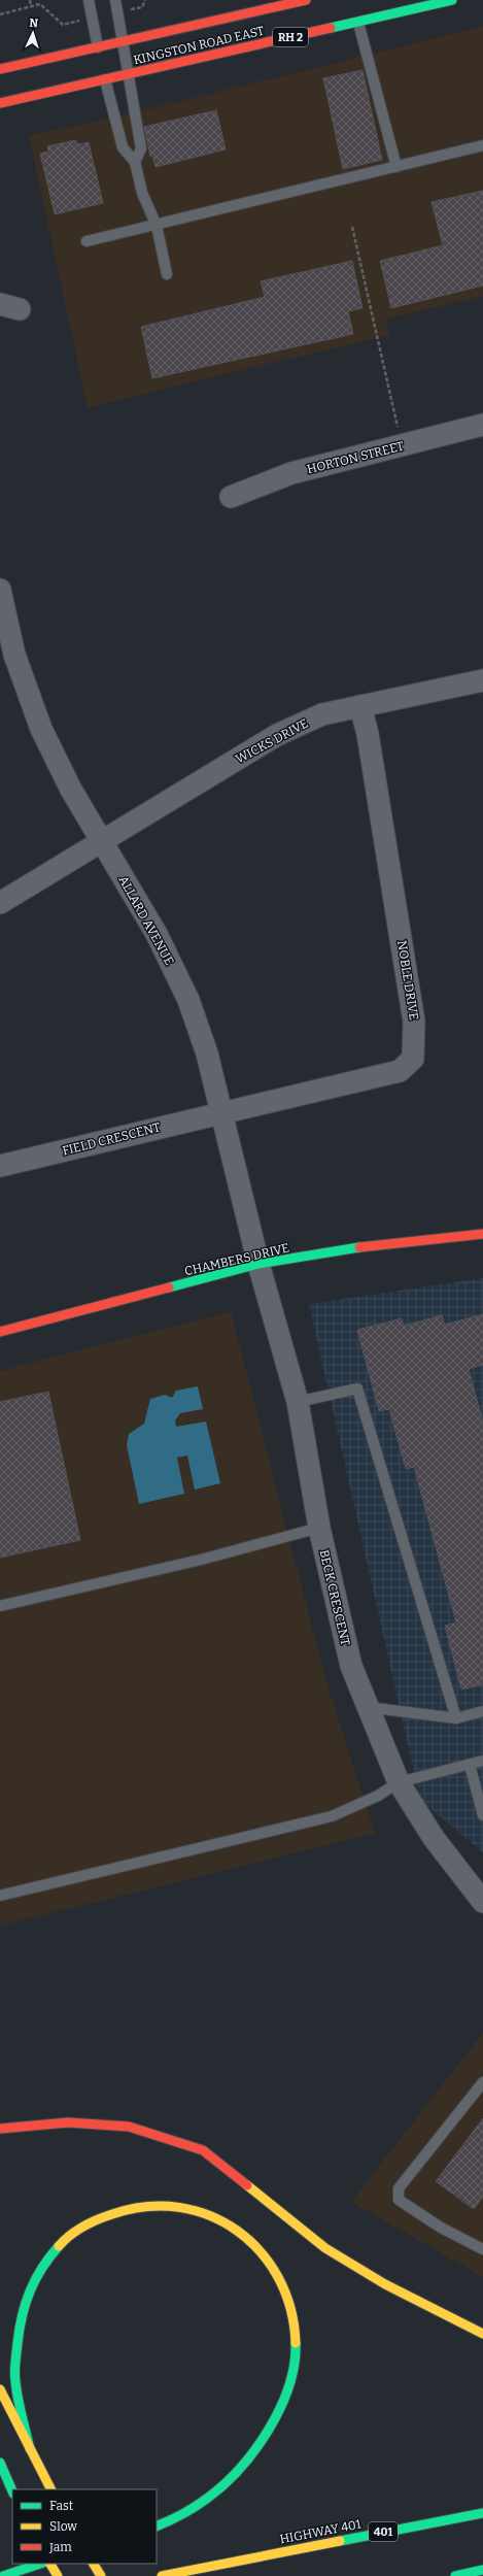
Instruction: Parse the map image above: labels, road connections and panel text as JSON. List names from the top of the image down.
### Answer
{
  "streets": {
    "main road": [
      "RH 2",
      "KINGSTON ROAD EAST",
      "CHAMBERS DRIVE",
      "HIGHWAY 401",
      "401"
    ],
    "street": [
      "HORTON STREET",
      "WICKS DRIVE",
      "ALLARD AVENUE",
      "NOBLE DRIVE",
      "FIELD CRESCENT",
      "BECK CRESCENT"
    ]
  },
  "crossings": [
    ["WICKS DRIVE", "ALLARD AVENUE"],
    ["WICKS DRIVE", "NOBLE DRIVE"],
    ["ALLARD AVENUE", "NOBLE DRIVE"],
    ["ALLARD AVENUE", "FIELD CRESCENT"],
    ["ALLARD AVENUE", "CHAMBERS DRIVE"],
    ["ALLARD AVENUE", "BECK CRESCENT"],
    ["NOBLE DRIVE", "FIELD CRESCENT"],
    ["CHAMBERS DRIVE", "BECK CRESCENT"]
  ],
  "legend": ["Fast", "Slow", "Jam"],
  "north": "top"
}
